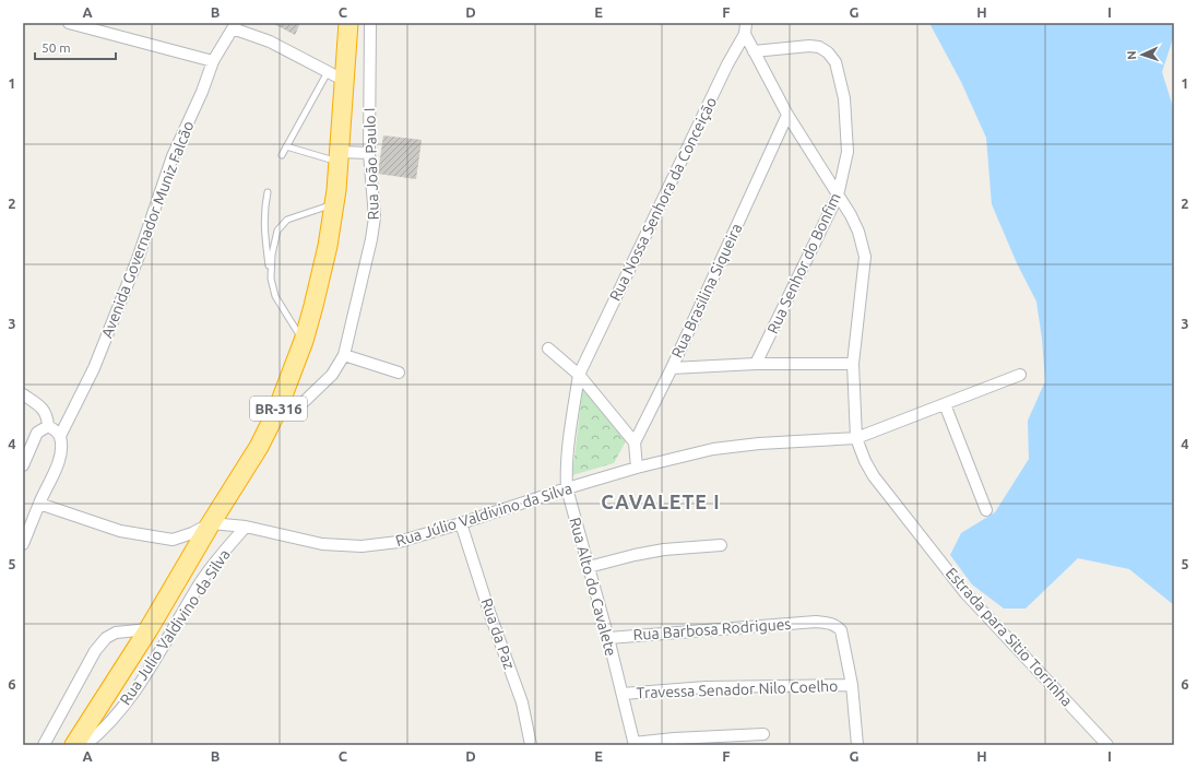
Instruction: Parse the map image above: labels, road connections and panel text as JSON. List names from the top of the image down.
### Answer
{
  "streets": {
    "highway": ["BR-316"],
    "street": [
      "Rua João Paulo I",
      "Rua Nossa Senhora da Conceição",
      "Avenida Governador Muniz Falcão",
      "Rua Senhor do Bonfim",
      "Rua Brasilina Siqueira",
      "Rua Júlio Valdivino da Silva",
      "Rua Alto do Cavalete",
      "Rua Julio Valdivino da Silva",
      "Rua Barbosa Rodrigues",
      "Rua da Paz",
      "Estrada para Sitio Torrinha",
      "Travessa Senador Nilo Coelho"
    ]
  },
  "crossings": [
    ["Rua João Paulo I", "BR-316"],
    ["Rua Nossa Senhora da Conceição", "Rua Alto do Cavalete"],
    ["Rua Nossa Senhora da Conceição", "Estrada para Sitio Torrinha"],
    ["Rua Senhor do Bonfim", "Estrada para Sitio Torrinha"],
    ["Rua Brasilina Siqueira", "Estrada para Sitio Torrinha"],
    ["BR-316", "Rua Júlio Valdivino da Silva"],
    ["Rua Júlio Valdivino da Silva", "Rua Alto do Cavalete"],
    ["Rua Júlio Valdivino da Silva", "Rua Julio Valdivino da Silva"],
    ["Rua Júlio Valdivino da Silva", "Rua da Paz"],
    ["Rua Júlio Valdivino da Silva", "Estrada para Sitio Torrinha"],
    ["Rua Alto do Cavalete", "Rua Barbosa Rodrigues"],
    ["Rua Alto do Cavalete", "Travessa Senador Nilo Coelho"],
    ["Rua Barbosa Rodrigues", "Travessa Senador Nilo Coelho"]
  ],
  "districts": ["CAVALETE I"],
  "scale_bar": "50 m",
  "north": "left",
  "grid": {
    "columns": [
      "A",
      "B",
      "C",
      "D",
      "E",
      "F",
      "G",
      "H",
      "I"
    ],
    "rows": [
      "1",
      "2",
      "3",
      "4",
      "5",
      "6"
    ]
  }
}
